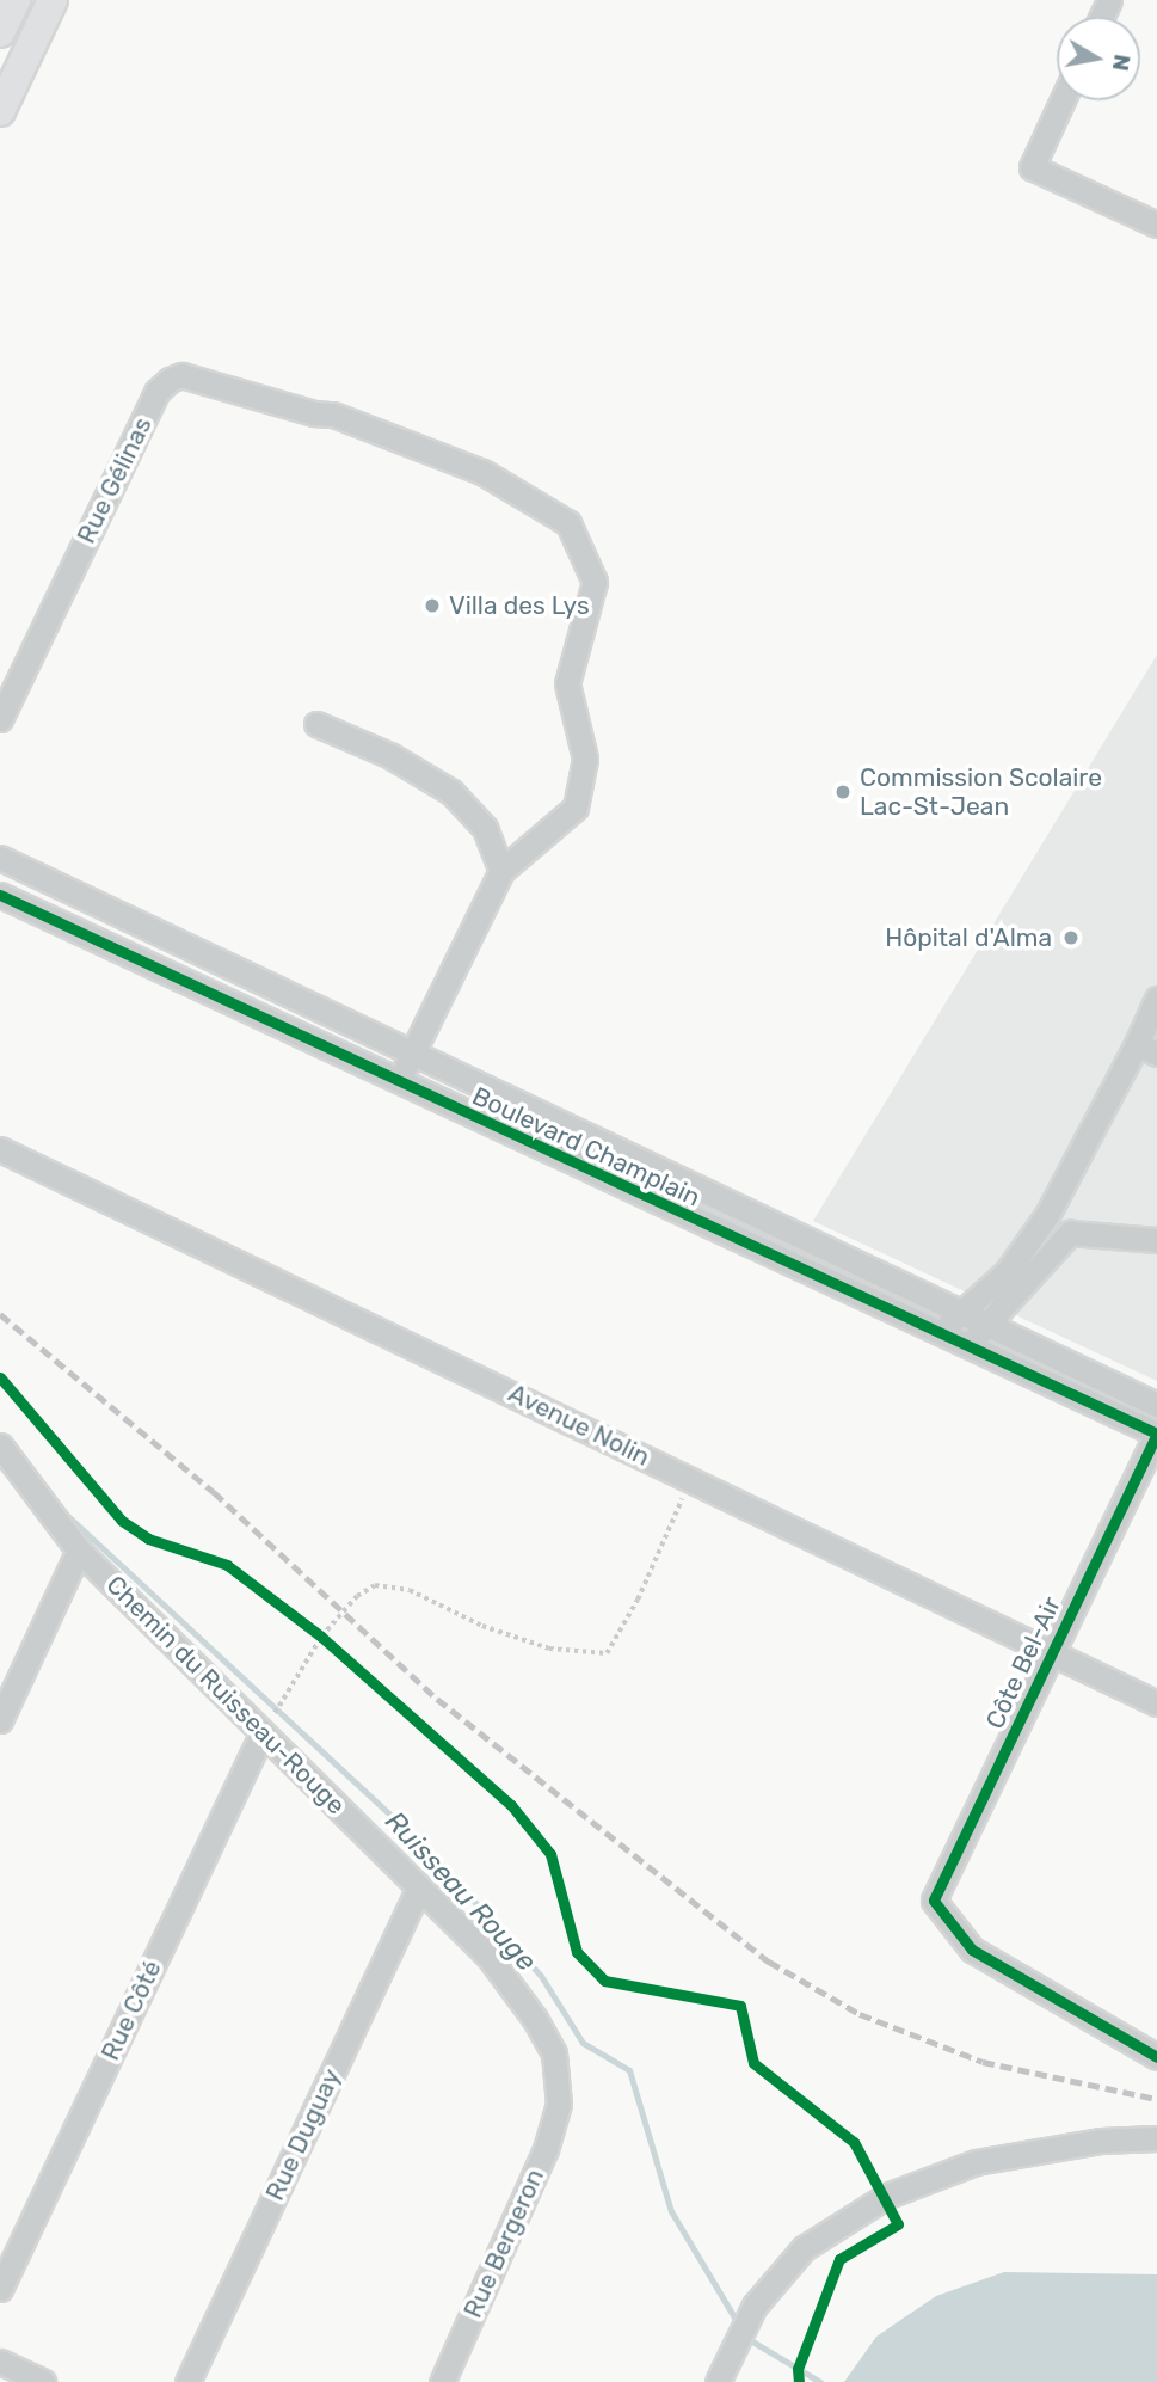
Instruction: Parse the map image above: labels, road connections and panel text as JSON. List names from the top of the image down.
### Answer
{
  "streets": {
    "street": [
      "Rue Gélinas",
      "Boulevard Champlain",
      "Avenue Nolin",
      "Côte Bel-Air",
      "Chemin du Ruisseau-Rouge",
      "Rue Côté",
      "Rue Duguay",
      "Rue Bergeron"
    ]
  },
  "crossings": [
    ["Boulevard Champlain", "Côte Bel-Air"],
    ["Avenue Nolin", "Côte Bel-Air"],
    ["Chemin du Ruisseau-Rouge", "Rue Côté"],
    ["Chemin du Ruisseau-Rouge", "Rue Duguay"],
    ["Chemin du Ruisseau-Rouge", "Rue Bergeron"]
  ],
  "water": ["Ruisseau Rouge"],
  "places": ["Villa des Lys", "Commission Scolaire Lac-St-Jean", "Hôpital d'Alma"],
  "north": "right"
}
